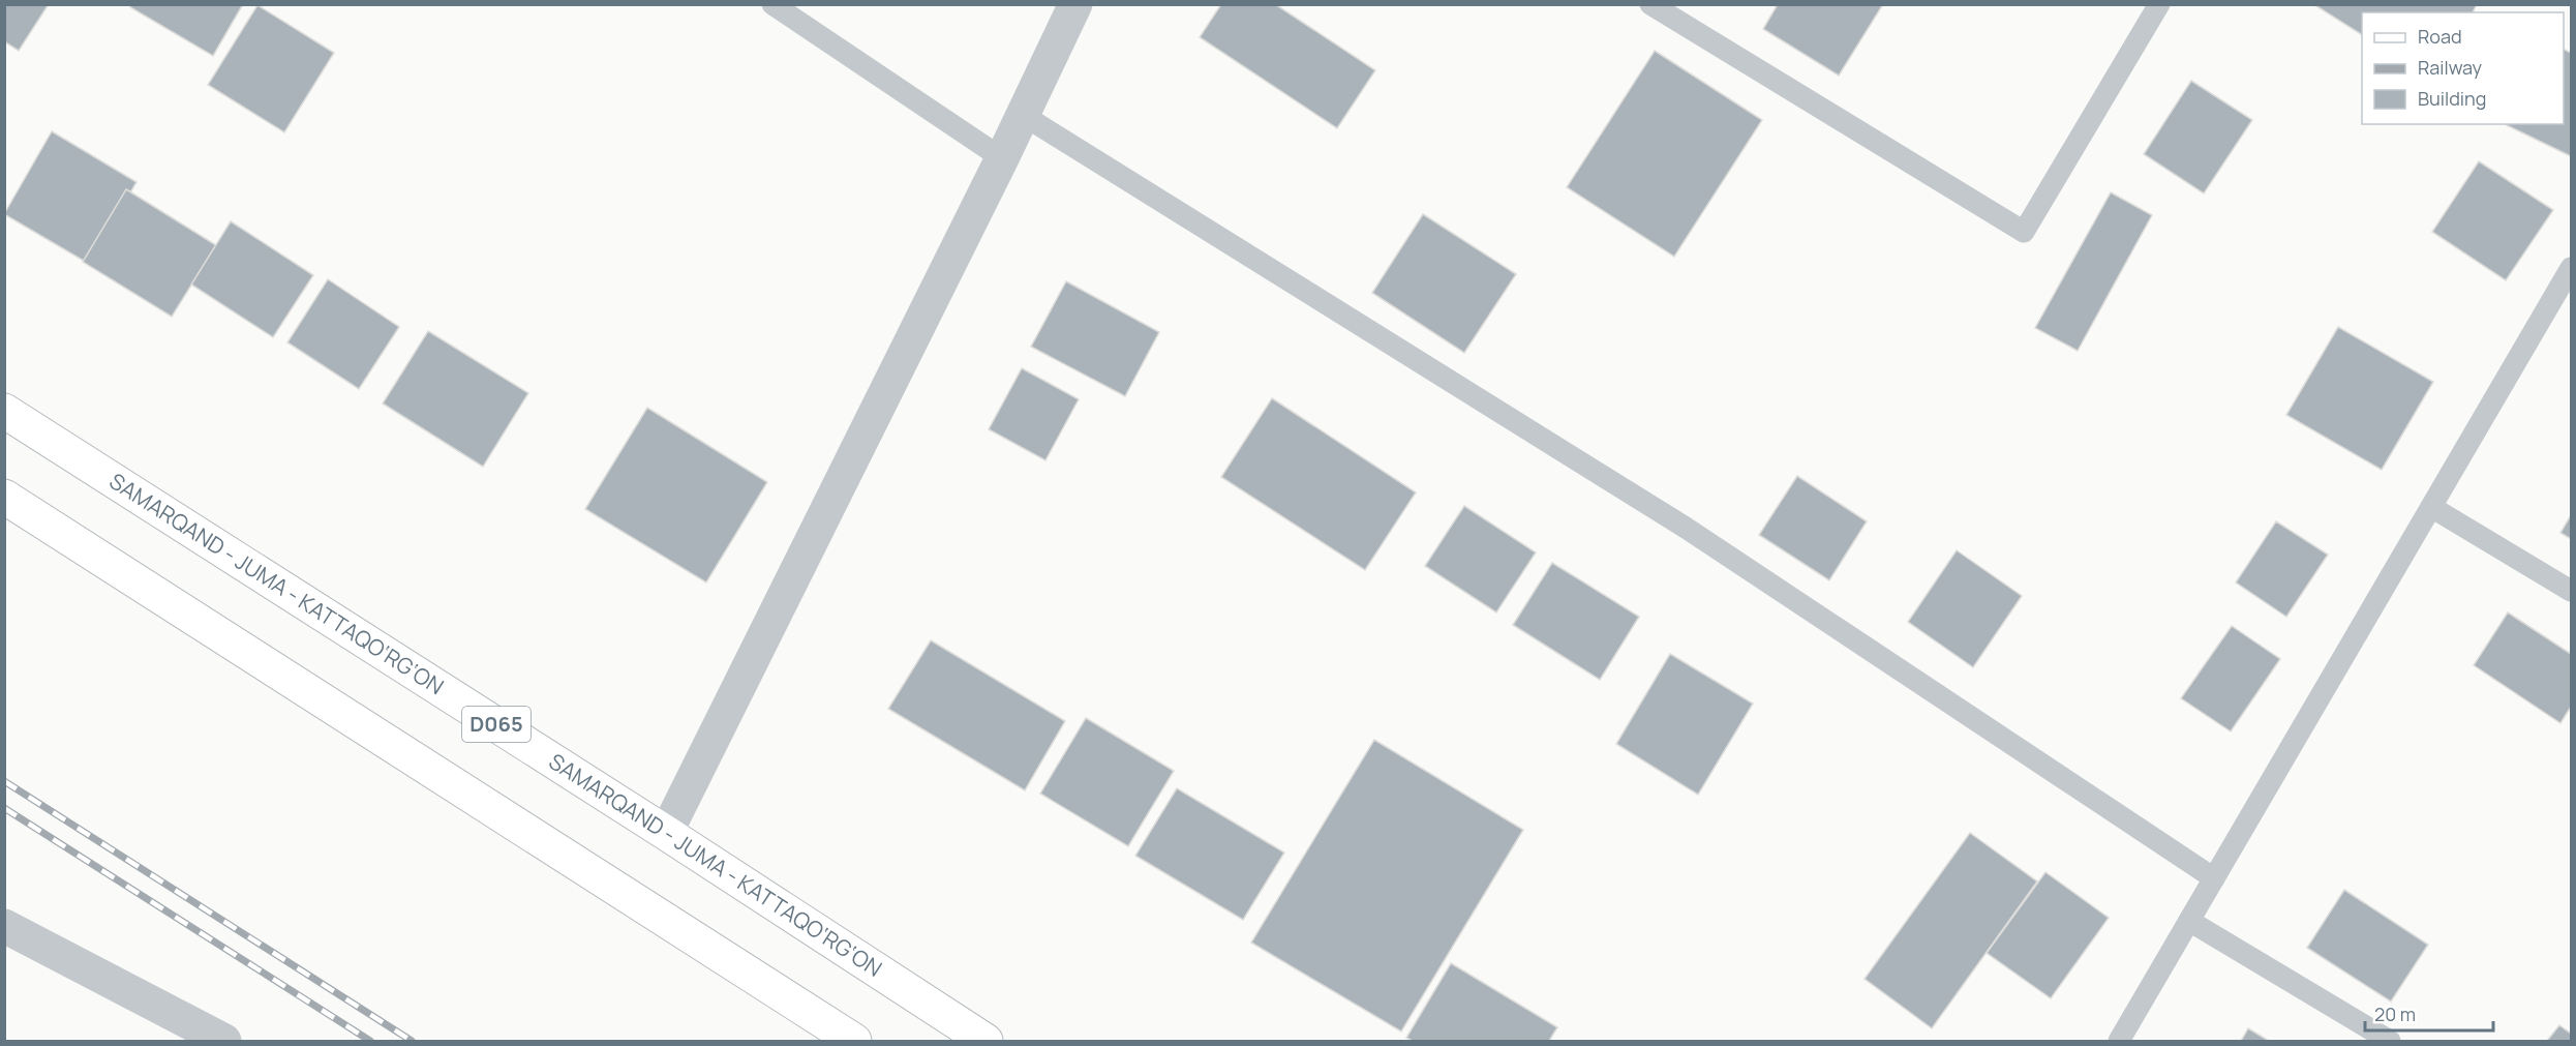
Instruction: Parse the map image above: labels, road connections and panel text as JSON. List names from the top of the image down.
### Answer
{
  "streets": {
    "main road": ["SAMARQAND - JUMA - KATTAQO‘RG‘ON", "D065"]
  },
  "legend": ["Road", "Railway", "Building"],
  "scale_bar": "20 m"
}
